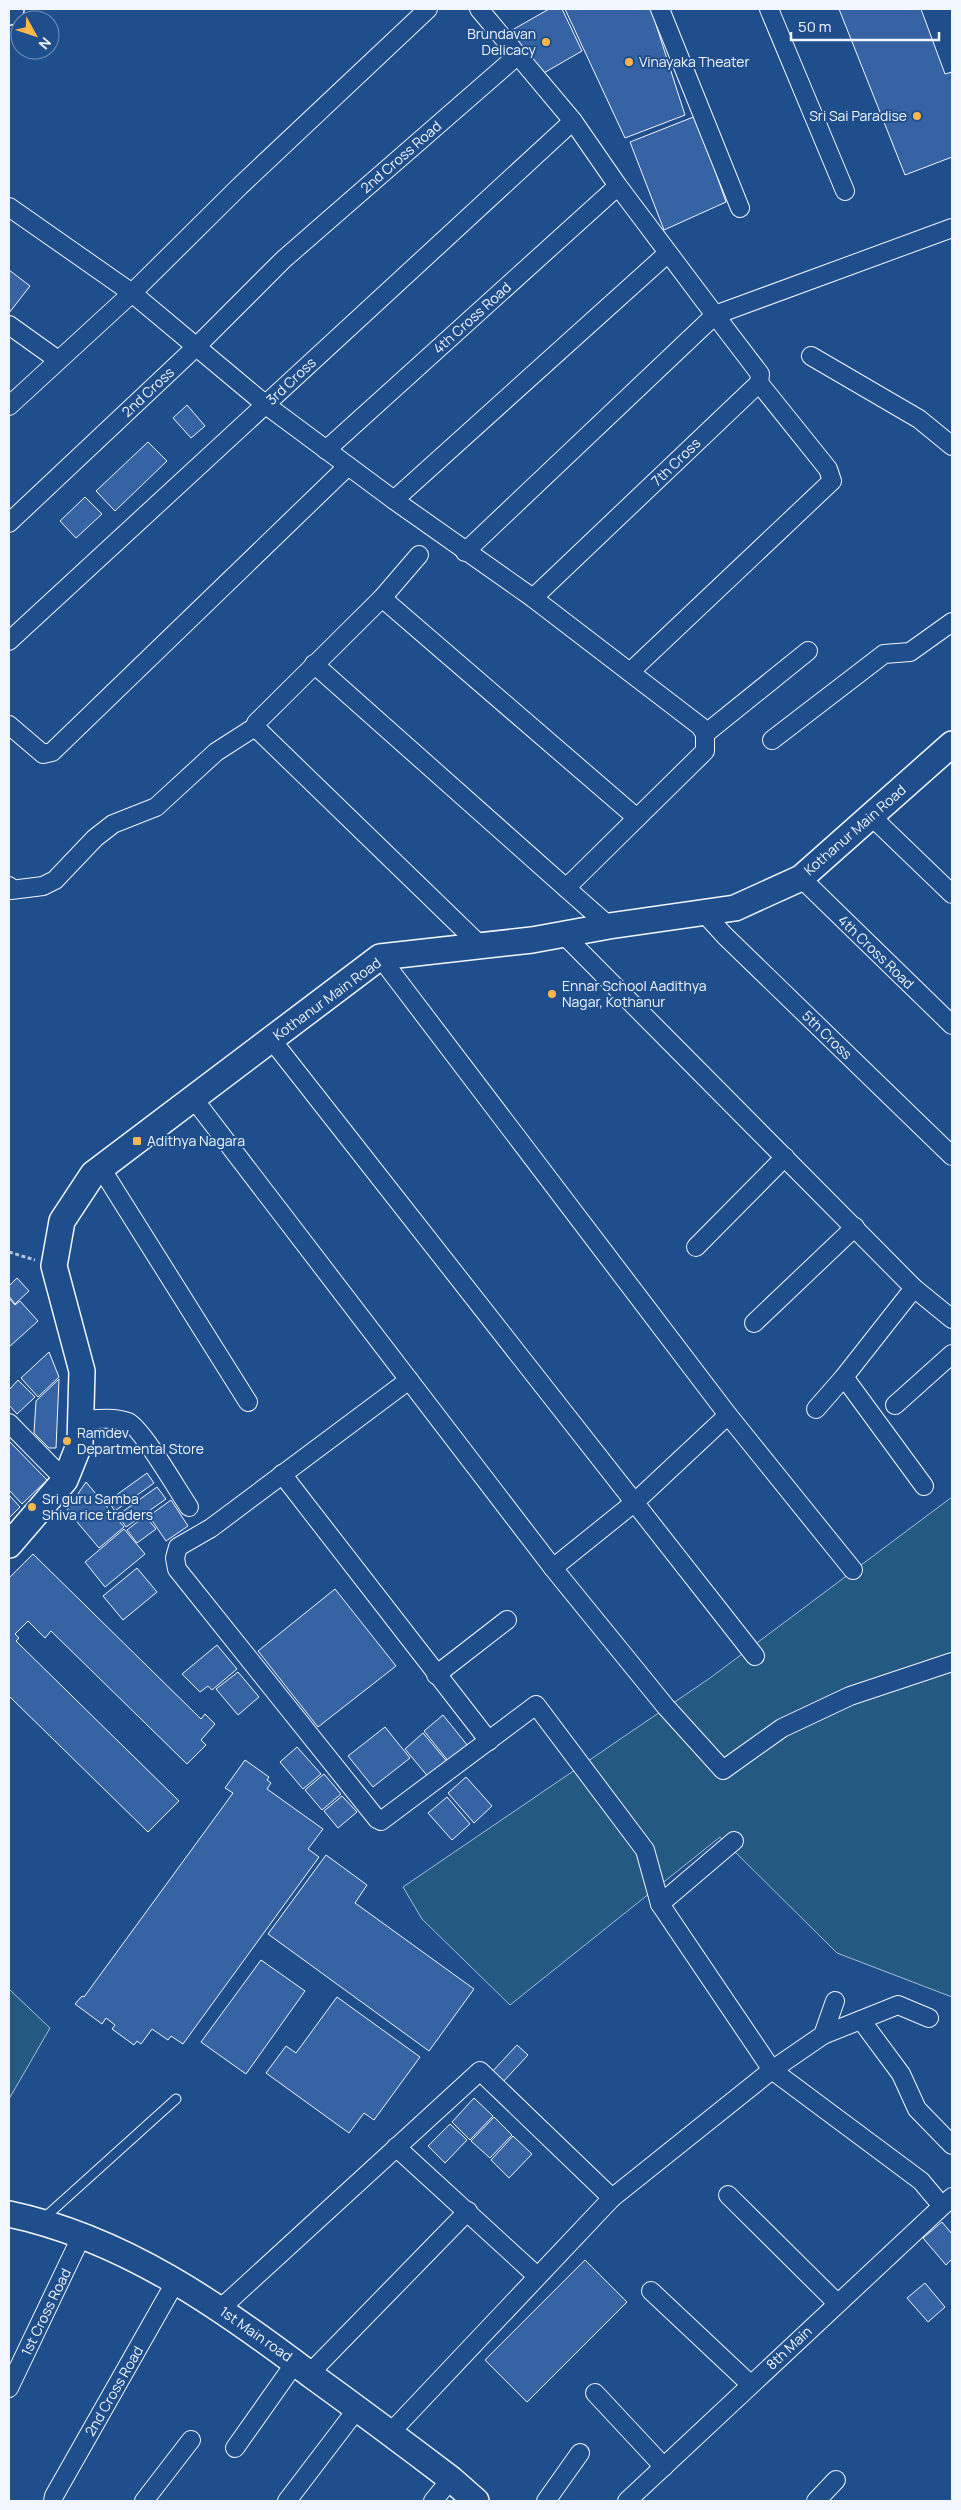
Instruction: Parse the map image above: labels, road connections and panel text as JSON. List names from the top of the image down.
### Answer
{
  "streets": {
    "street": [
      "2nd Cross Road",
      "4th Cross Road",
      "3rd Cross",
      "2nd Cross",
      "7th Cross",
      "Kothanur Main Road",
      "5th Cross",
      "1st Cross Road",
      "1st Main road",
      "8th Main"
    ]
  },
  "crossings": [
    ["2nd Cross Road", "2nd Cross"],
    ["2nd Cross Road", "1st Main road"],
    ["4th Cross Road", "Kothanur Main Road"],
    ["Kothanur Main Road", "5th Cross"],
    ["1st Cross Road", "1st Main road"]
  ],
  "places": {
    "other": [
      "Brundavan Delicacy",
      "Vinayaka Theater",
      "Sri Sai Paradise",
      "Ennar School Aadithya Nagar, Kothanur",
      "Ramdev Departmental Store",
      "Sri guru Samba Shiva rice traders"
    ],
    "transit": ["Adithya Nagara"]
  },
  "scale_bar": "50 m",
  "north": "bottom right"
}
